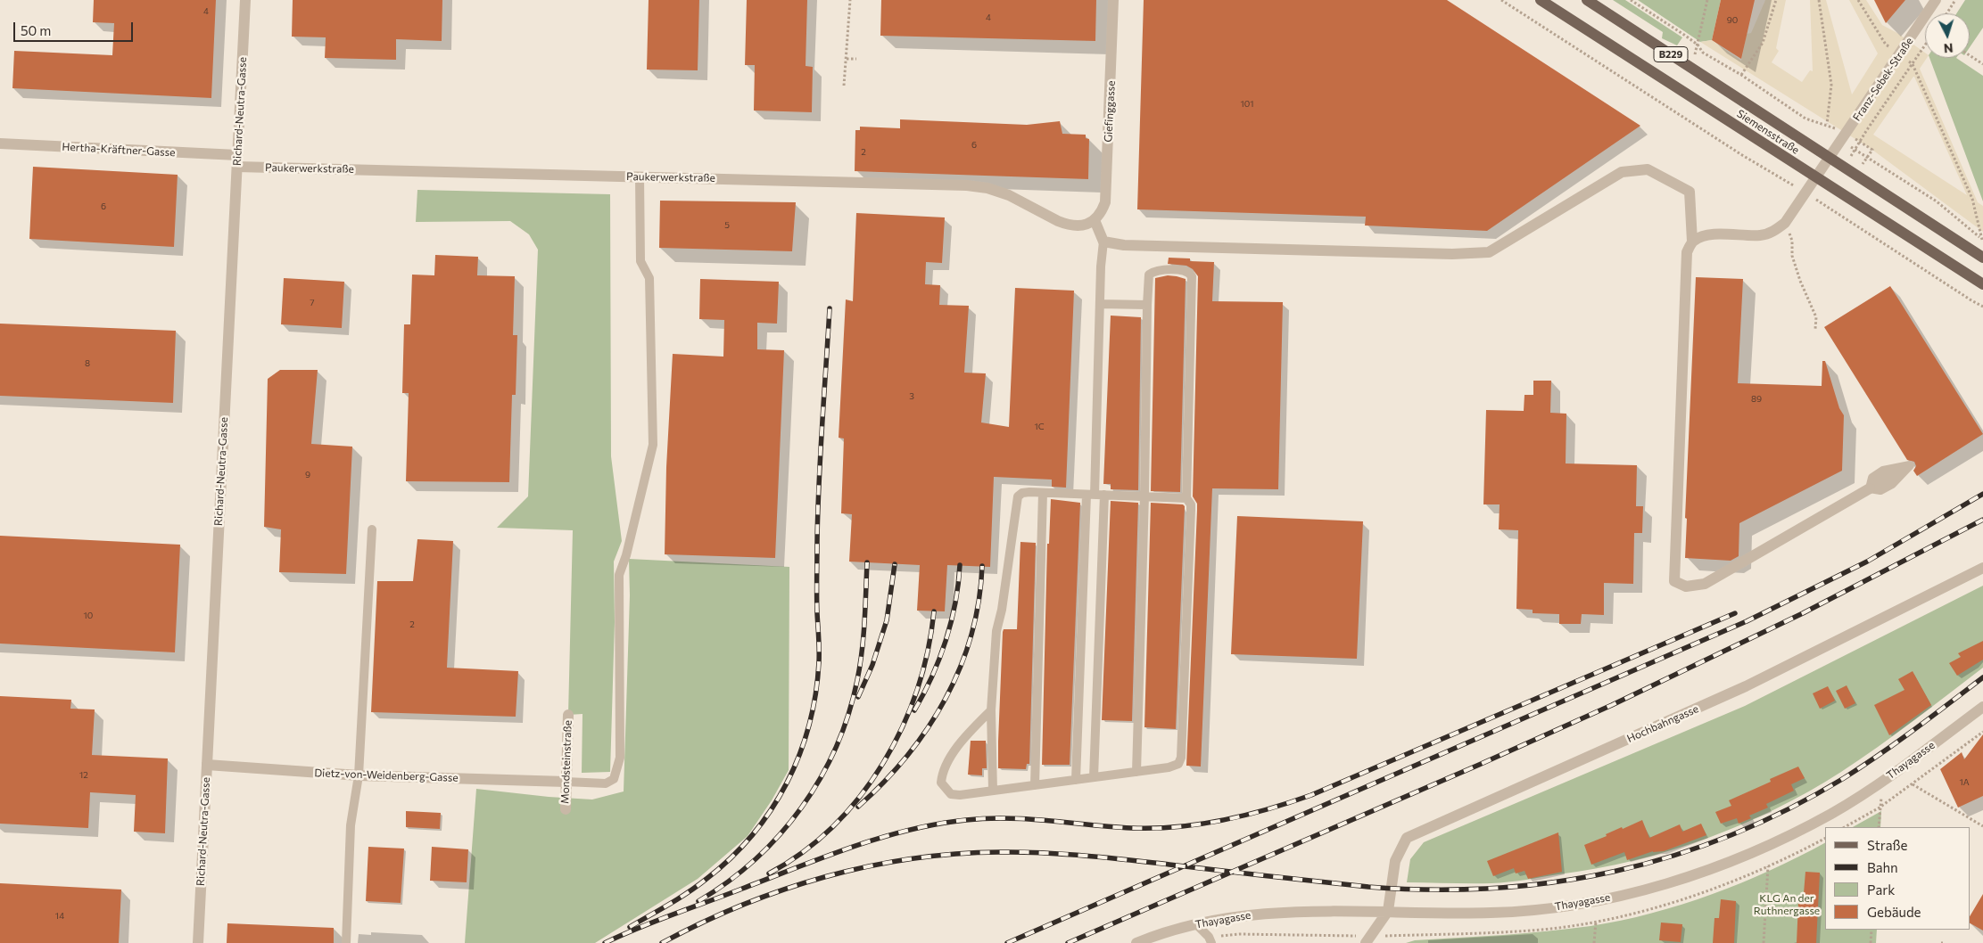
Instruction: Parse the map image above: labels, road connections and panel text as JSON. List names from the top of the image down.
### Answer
{
  "streets": {
    "main road": ["B229", "Siemensstraße"],
    "street": [
      "Franz-Sebek-Straße",
      "Richard-Neutra-Gasse",
      "Giefinggasse",
      "Hertha-Kräftner-Gasse",
      "Paukerwerkstraße",
      "Hochbahngasse",
      "Thayagasse",
      "Mondsteinstraße",
      "Dietz-von-Weidenberg-Gasse"
    ]
  },
  "crossings": [
    ["Franz-Sebek-Straße", "Siemensstraße"],
    ["Richard-Neutra-Gasse", "Hertha-Kräftner-Gasse"],
    ["Richard-Neutra-Gasse", "Paukerwerkstraße"],
    ["Richard-Neutra-Gasse", "Dietz-von-Weidenberg-Gasse"],
    ["Giefinggasse", "Paukerwerkstraße"],
    ["Hertha-Kräftner-Gasse", "Paukerwerkstraße"],
    ["Hochbahngasse", "Thayagasse"],
    ["Mondsteinstraße", "Dietz-von-Weidenberg-Gasse"]
  ],
  "parks": ["KLG An der Ruthnergasse"],
  "house_numbers": [
    "4",
    "4",
    "90",
    "101",
    "6",
    "2",
    "6",
    "5",
    "7",
    "8",
    "3",
    "89",
    "1C",
    "9",
    "10",
    "2",
    "12",
    "1A",
    "14"
  ],
  "legend": [
    "Straße",
    "Bahn",
    "Park",
    "Gebäude"
  ],
  "scale_bar": "50 m",
  "north": "bottom"
}
